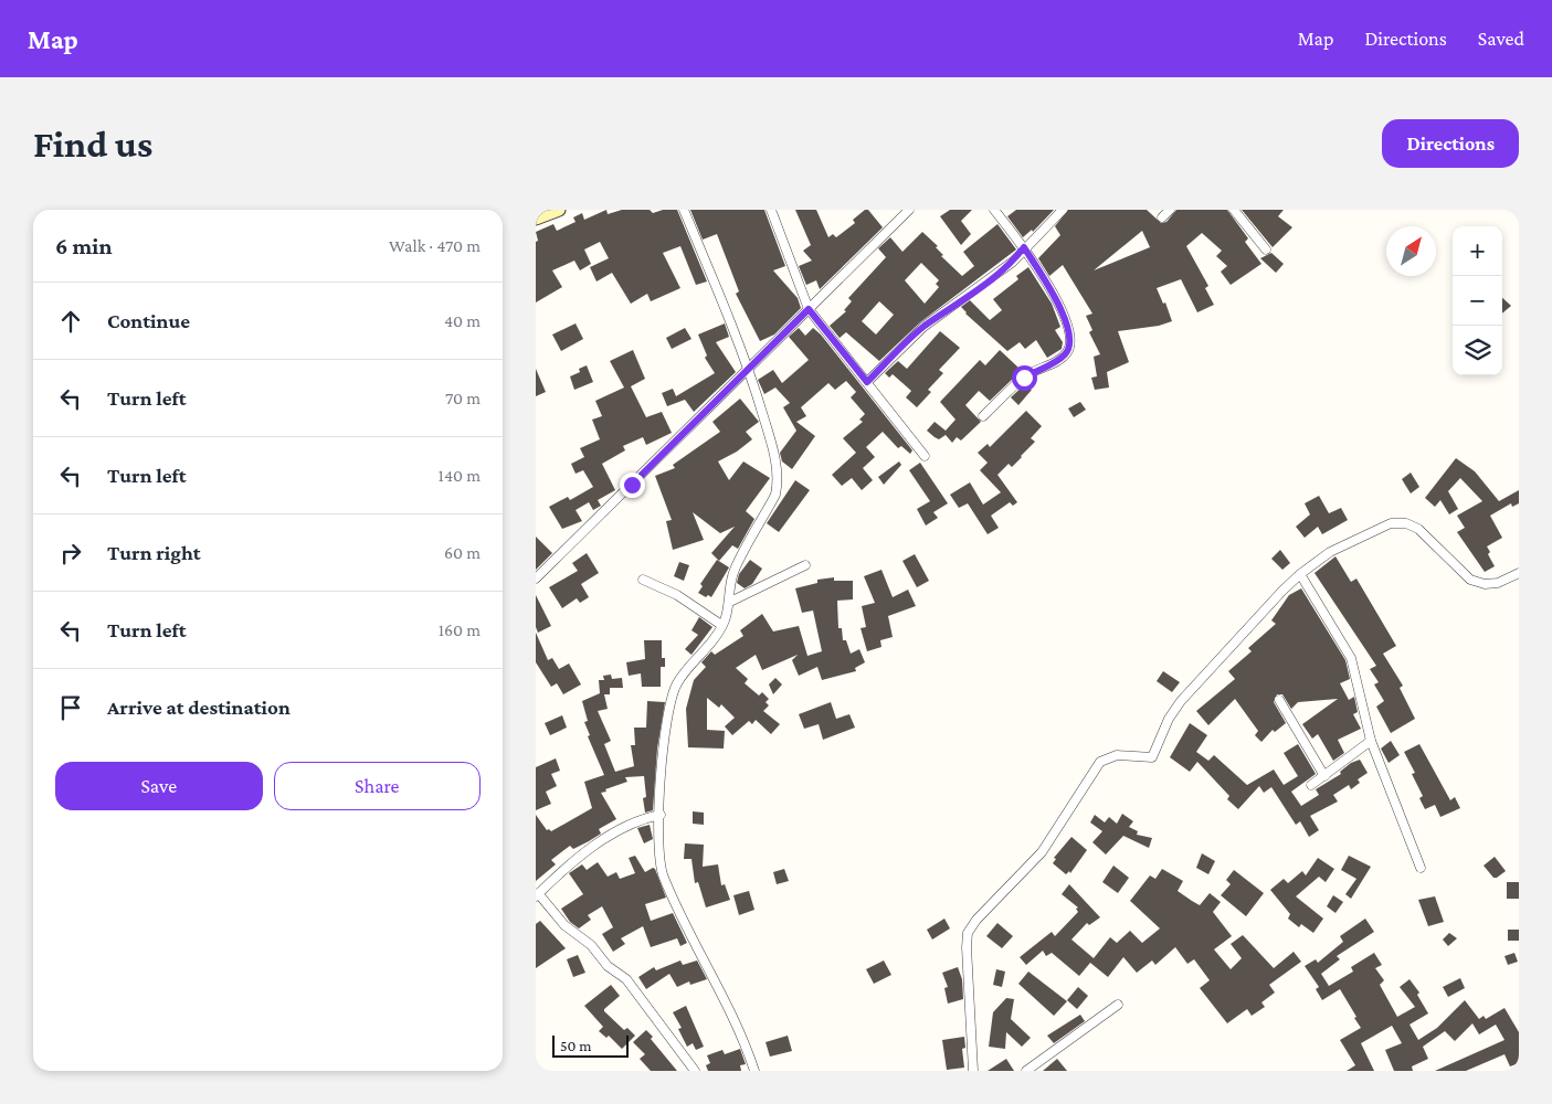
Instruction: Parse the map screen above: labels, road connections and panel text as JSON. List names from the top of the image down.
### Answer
{
  "scale_bar": "50 m",
  "north": "top right",
  "page": {
    "header": "Map",
    "nav": ["Map", "Directions", "Saved"],
    "buttons": [
      "Directions",
      ["Save", "Share"]
    ],
    "title": "Find us",
    "heading": ["6 min", "Walk · 470 m"],
    "map_buttons": ["+", "−"],
    "list": [
      ["Continue", "40 m"],
      ["Turn left", "70 m"],
      ["Turn left", "140 m"],
      ["Turn right", "60 m"],
      ["Turn left", "160 m"],
      "Arrive at destination"
    ],
    "scale": "50 m"
  }
}
